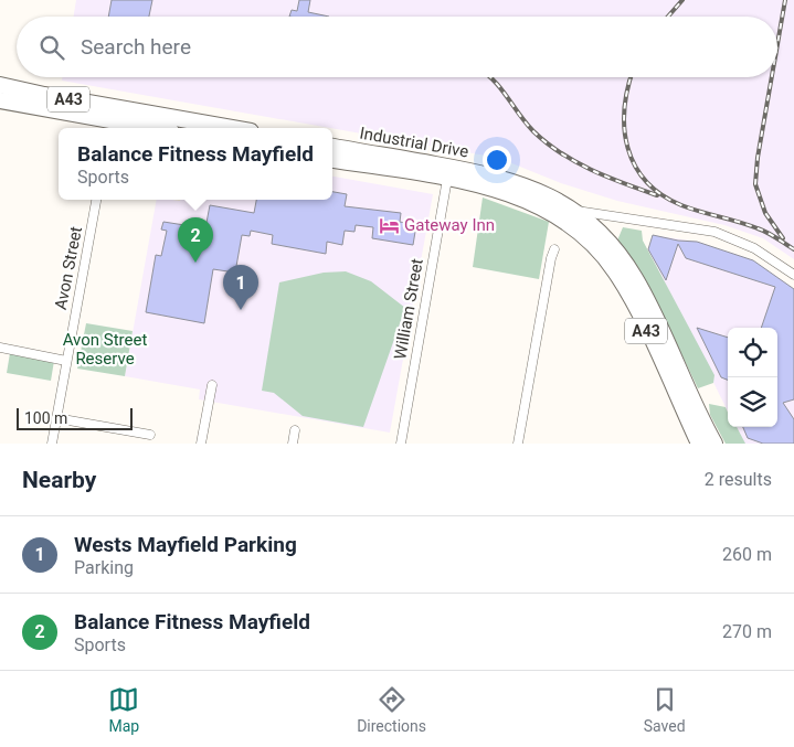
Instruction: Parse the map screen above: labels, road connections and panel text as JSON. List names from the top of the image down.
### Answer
{
  "streets": {
    "highway": ["A43", "Industrial Drive"],
    "street": ["Avon Street", "William Street"]
  },
  "crossings": [
    ["Industrial Drive", "William Street"]
  ],
  "parks": ["Avon Street Reserve"],
  "places": {
    "hotel": ["Gateway Inn"]
  },
  "scale_bar": "100 m",
  "page": {
    "search": "Search here",
    "popup": ["Balance Fitness Mayfield", "Sports"],
    "pins": ["2", "1"],
    "scale": "100 m",
    "heading": ["Nearby", "2 results"],
    "list": [
      {
        "mark": "1",
        "name": "Wests Mayfield Parking",
        "note": "Parking",
        "value": "260 m"
      },
      {
        "mark": "2",
        "name": "Balance Fitness Mayfield",
        "note": "Sports",
        "value": "270 m"
      }
    ],
    "nav": ["Map", "Directions", "Saved"]
  }
}
